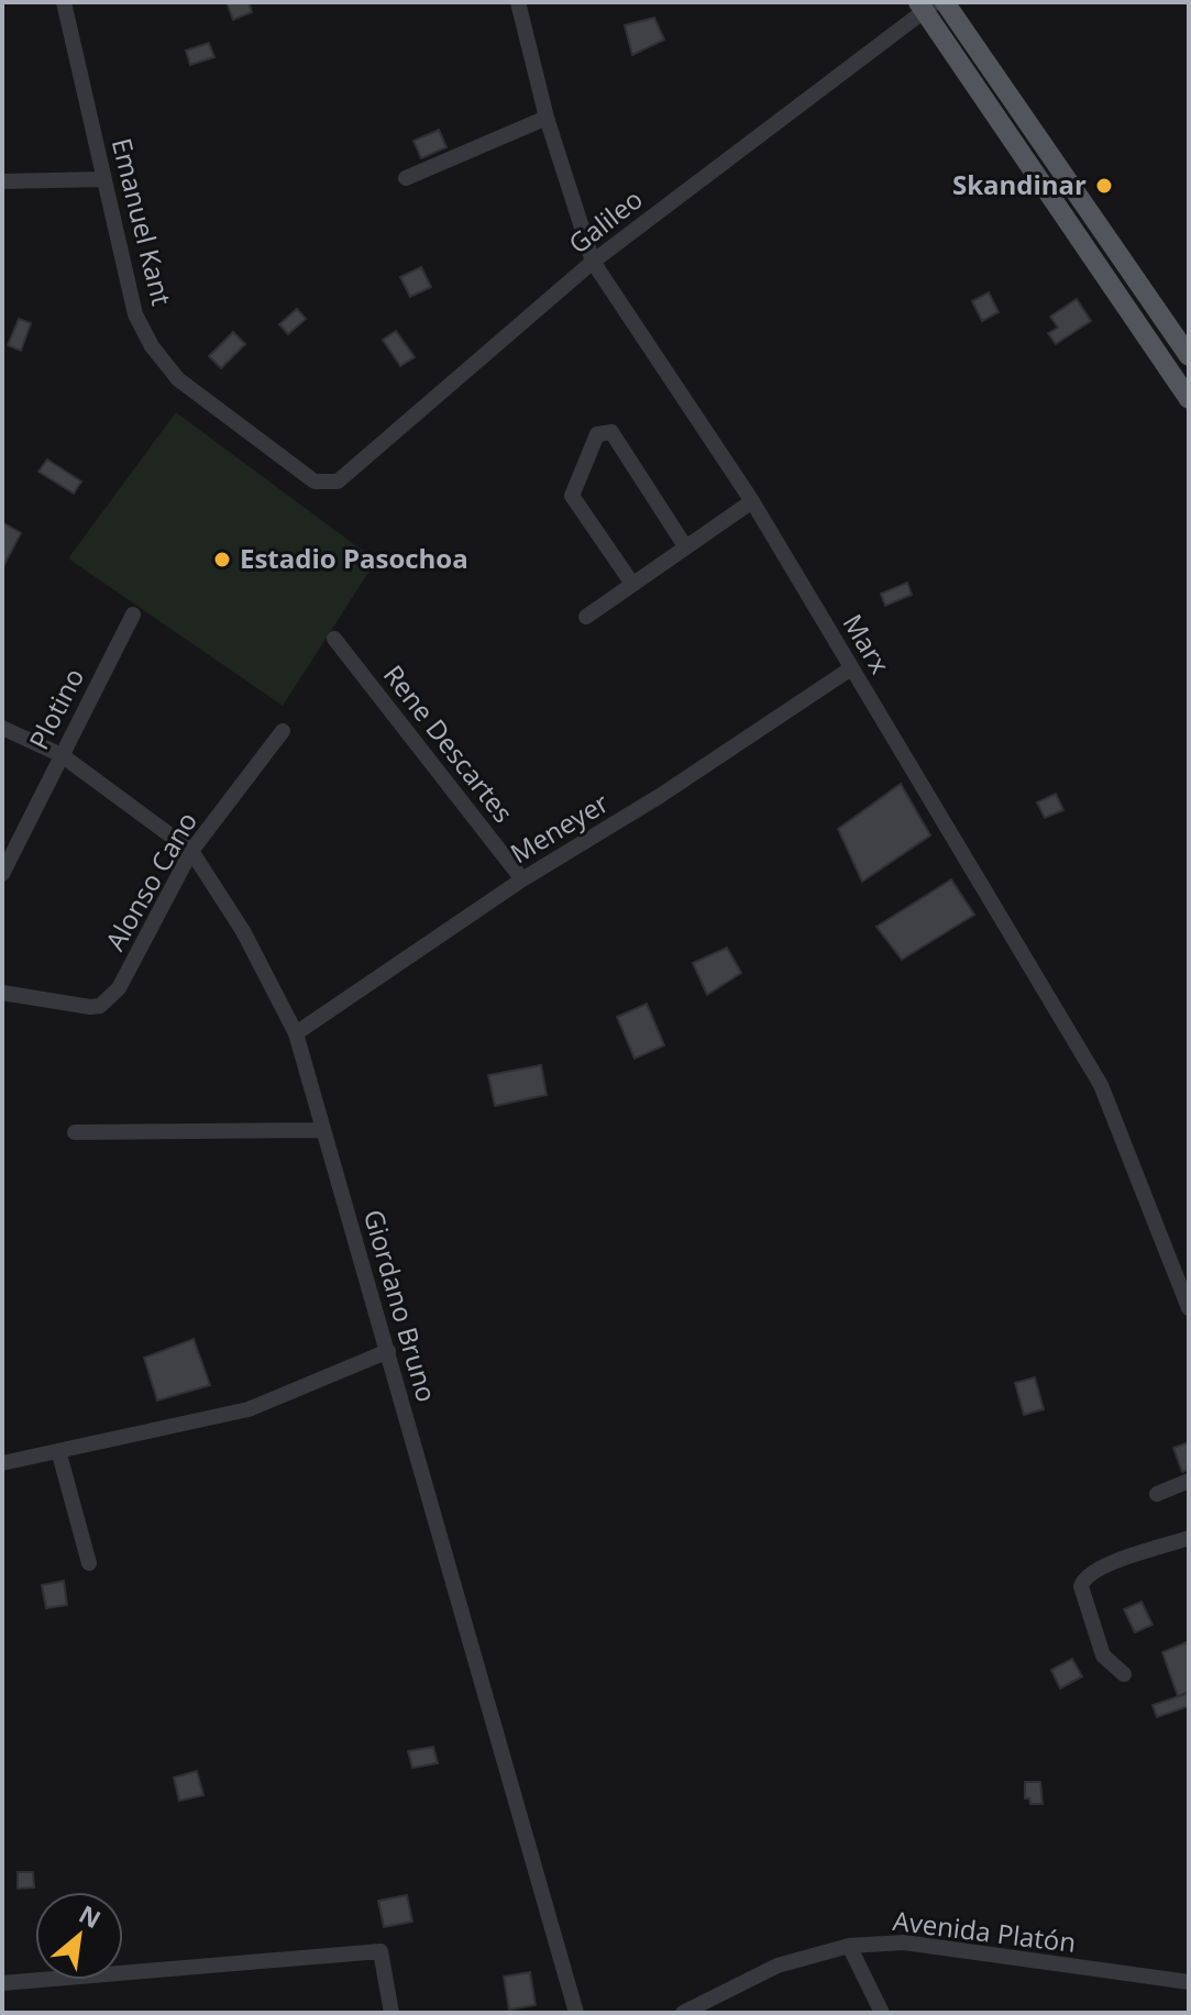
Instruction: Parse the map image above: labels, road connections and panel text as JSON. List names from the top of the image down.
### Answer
{
  "streets": {
    "street": [
      "Emanuel Kant",
      "Galileo",
      "Marx",
      "Plotino",
      "Rene Descartes",
      "Meneyer",
      "Alonso Cano",
      "Giordano Bruno",
      "Avenida Platón"
    ]
  },
  "crossings": [
    ["Emanuel Kant", "Galileo"],
    ["Galileo", "Marx"],
    ["Marx", "Meneyer"],
    ["Plotino", "Giordano Bruno"],
    ["Rene Descartes", "Meneyer"],
    ["Meneyer", "Giordano Bruno"],
    ["Alonso Cano", "Giordano Bruno"]
  ],
  "places": ["Skandinar", "Estadio Pasochoa"],
  "north": "top right"
}
